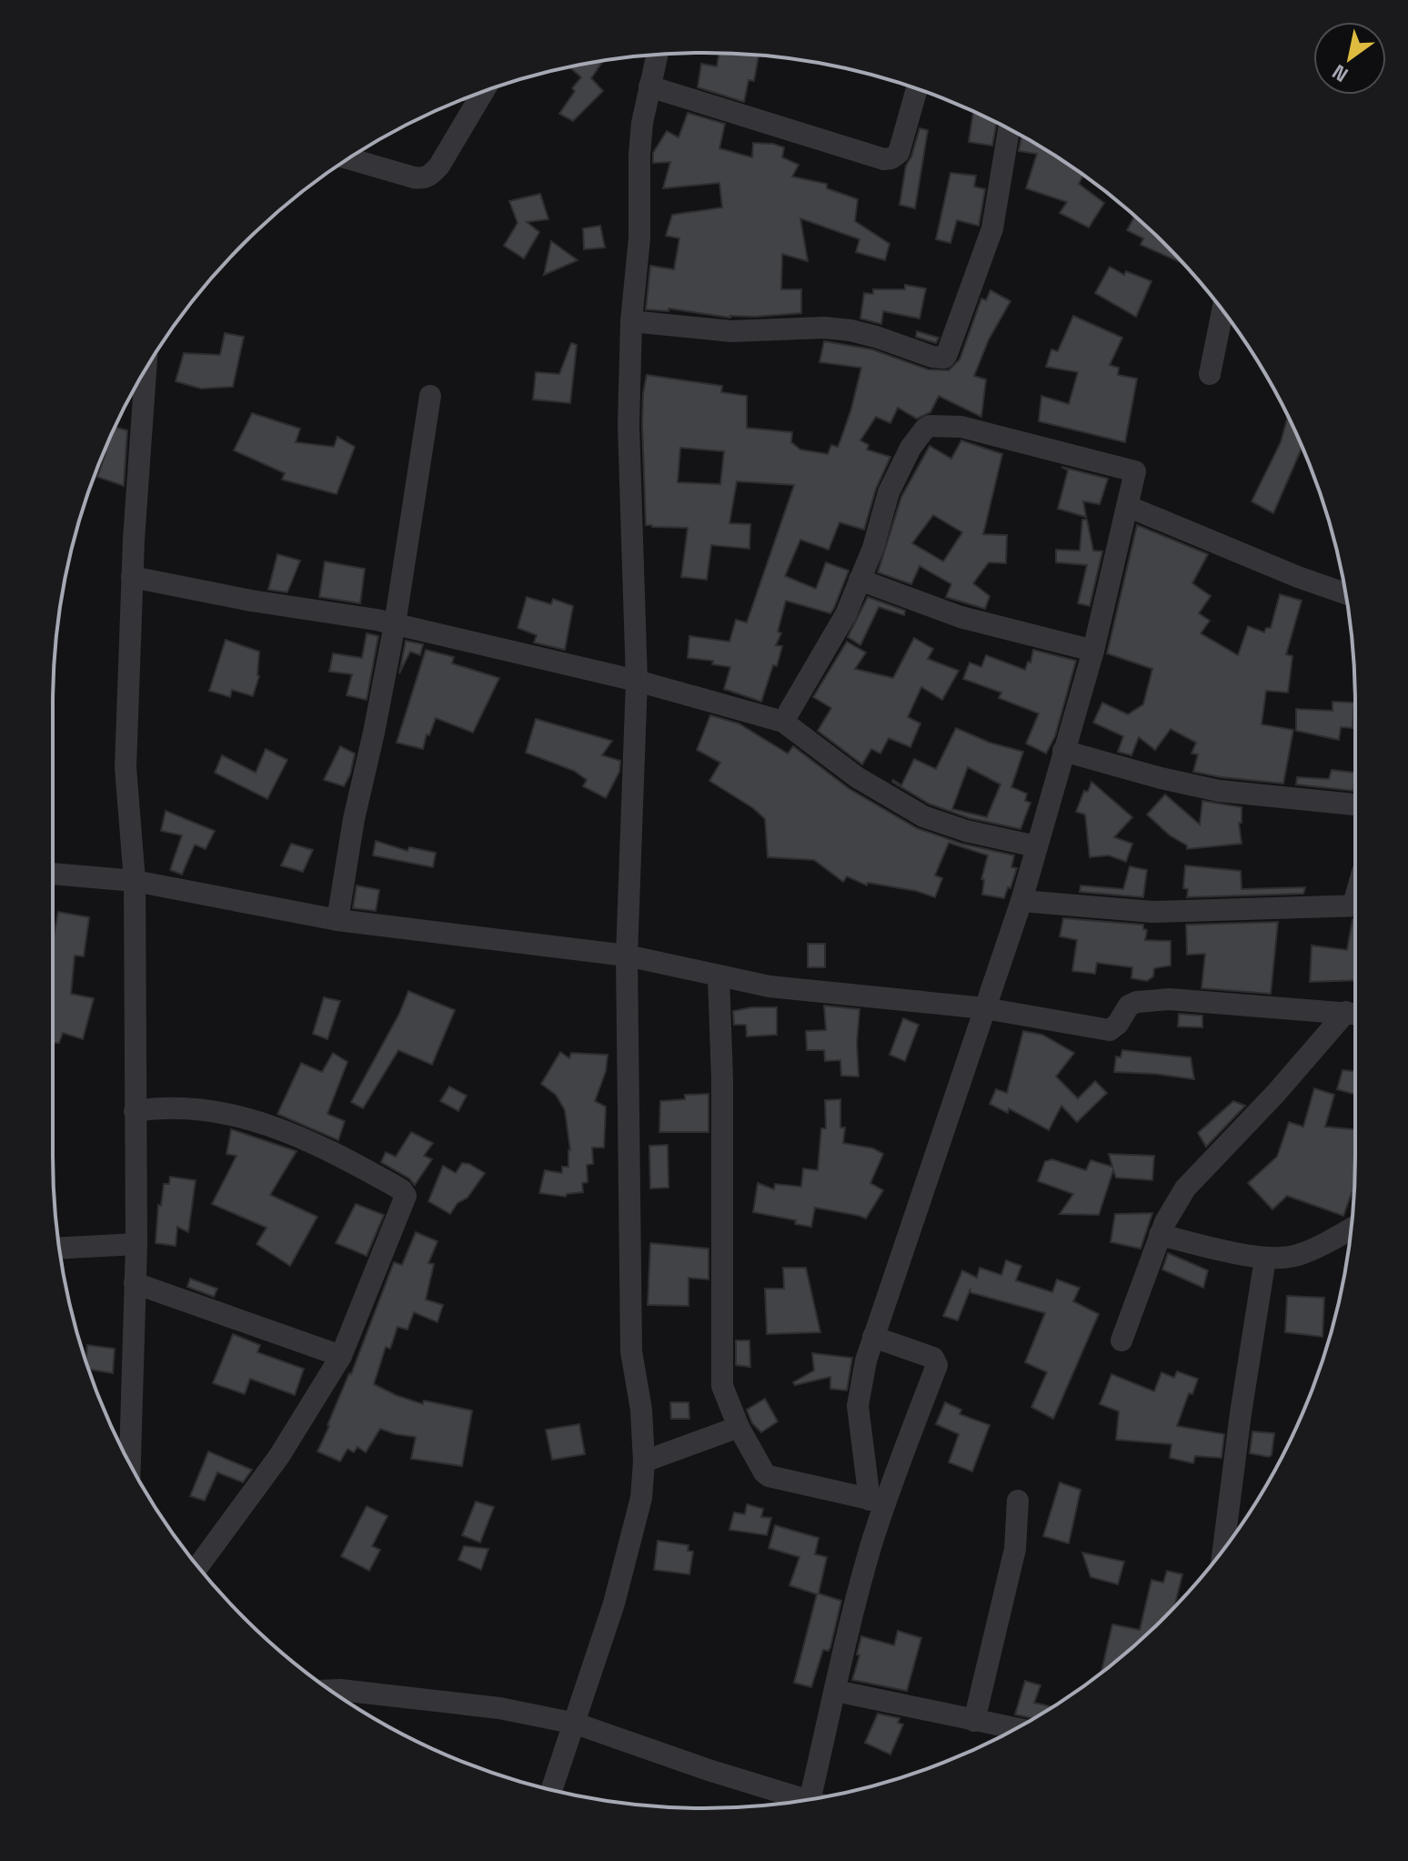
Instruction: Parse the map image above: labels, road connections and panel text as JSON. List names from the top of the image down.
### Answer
{
  "north": "bottom left"
}
